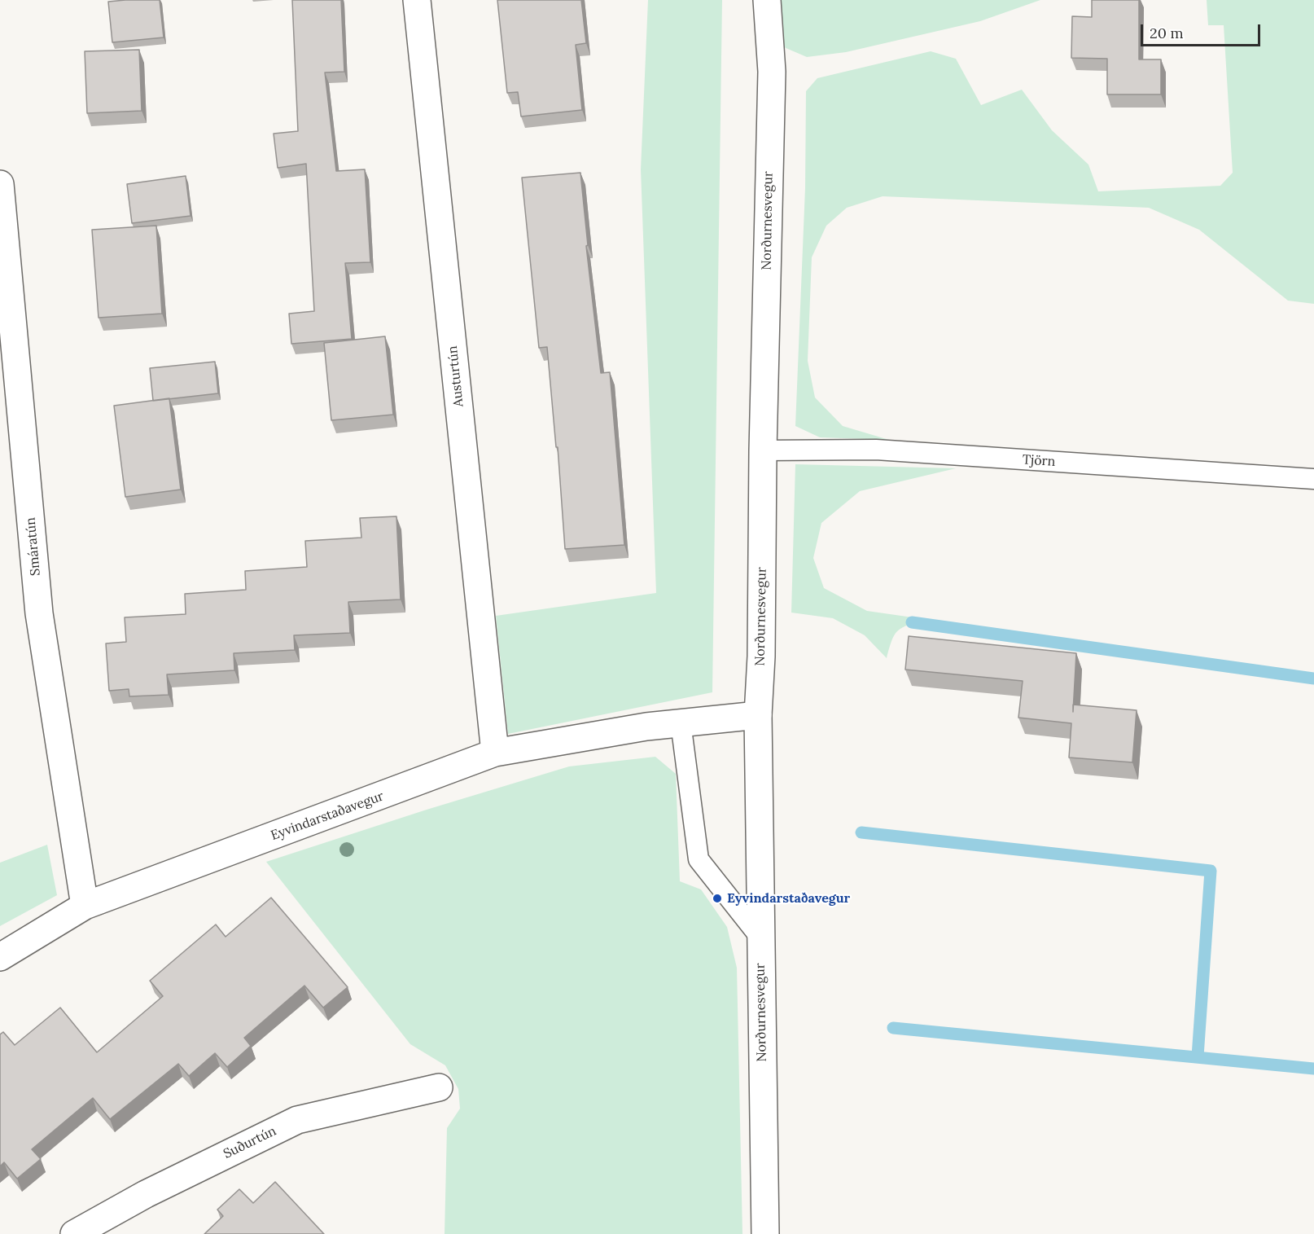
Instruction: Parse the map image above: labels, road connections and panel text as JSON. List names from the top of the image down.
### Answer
{
  "streets": {
    "street": [
      "Norðurnesvegur",
      "Austurtún",
      "Smáratún",
      "Eyvindarstaðavegur",
      "Suðurtún"
    ],
    "lane": ["Tjörn"]
  },
  "crossings": [
    ["Norðurnesvegur", "Tjörn"],
    ["Norðurnesvegur", "Eyvindarstaðavegur"],
    ["Austurtún", "Eyvindarstaðavegur"],
    ["Smáratún", "Eyvindarstaðavegur"]
  ],
  "places": ["Eyvindarstaðavegur"],
  "scale_bar": "20 m"
}
